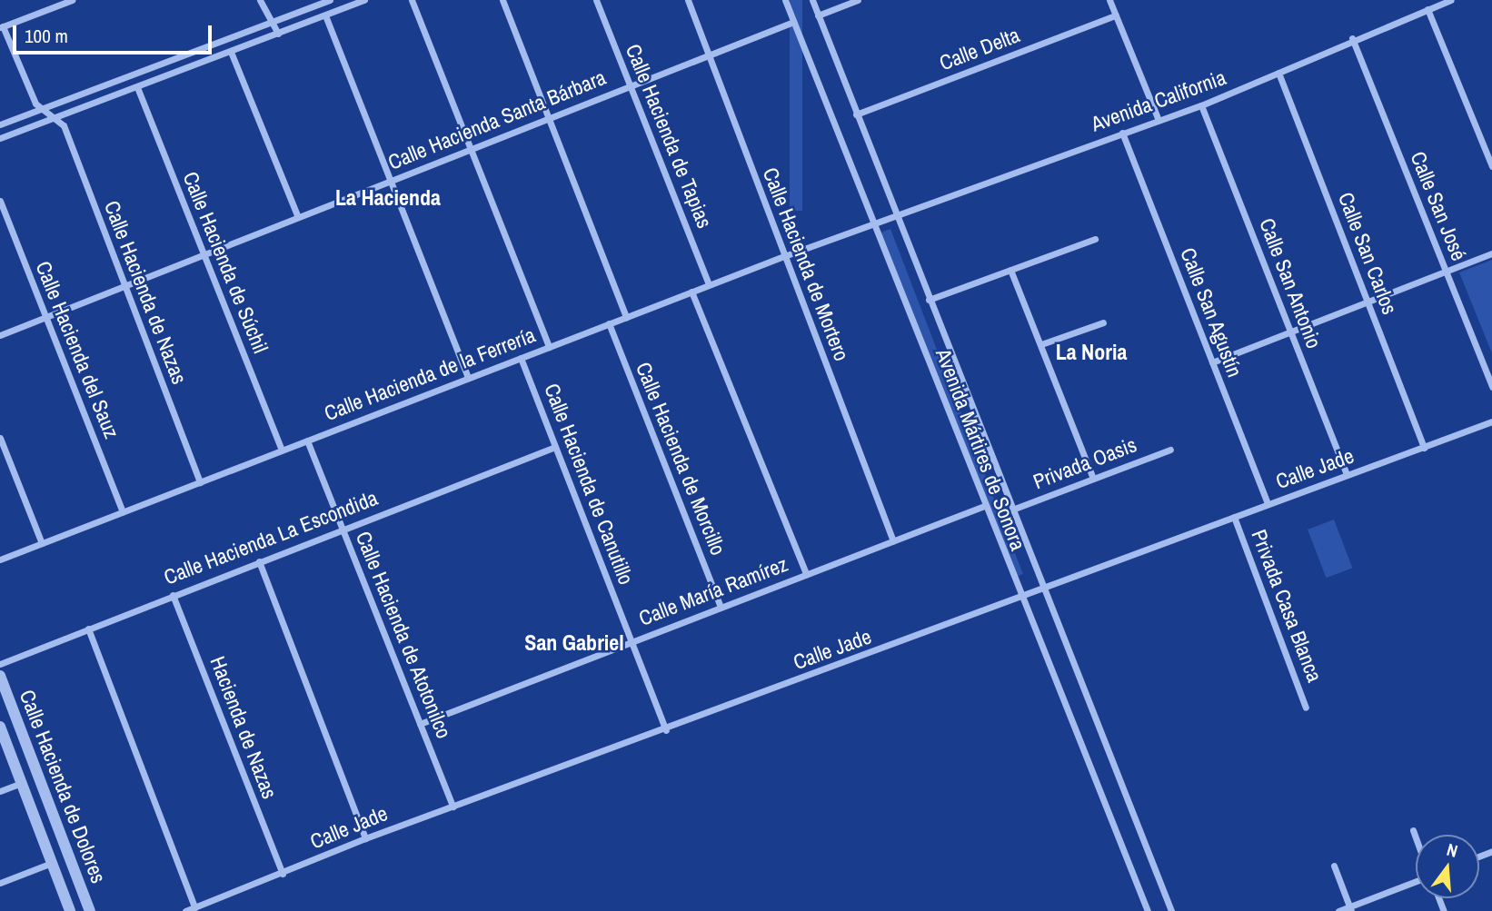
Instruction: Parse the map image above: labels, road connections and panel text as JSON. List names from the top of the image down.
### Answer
{
  "streets": {
    "street": [
      "Calle Delta",
      "Avenida California",
      "Calle Hacienda Santa Bárbara",
      "Calle Hacienda de Tapias",
      "Calle San José",
      "Calle San Carlos",
      "Calle Hacienda de Súchil",
      "Calle Hacienda de Mortero",
      "Calle San Antonio",
      "Calle Hacienda de Nazas",
      "Calle San Agustín",
      "Calle Hacienda del Sauz",
      "Calle Hacienda de la Ferrería",
      "Avenida Mártires de Sonora",
      "Calle Hacienda de Morcillo",
      "Privada Oasis",
      "Calle Jade",
      "Calle Hacienda de Canutillo",
      "Calle Hacienda La Escondida",
      "Calle María Ramírez",
      "Privada Casa Blanca",
      "Calle Hacienda de Atotonilco",
      "Hacienda de Nazas",
      "Calle Hacienda de Dolores"
    ]
  },
  "crossings": [
    ["Calle Delta", "Avenida Mártires de Sonora"],
    ["Avenida California", "Calle San José"],
    ["Avenida California", "Calle San Carlos"],
    ["Avenida California", "Calle San Antonio"],
    ["Avenida California", "Calle San Agustín"],
    ["Avenida California", "Calle Hacienda de la Ferrería"],
    ["Avenida California", "Avenida Mártires de Sonora"],
    ["Calle Hacienda Santa Bárbara", "Calle Hacienda de Tapias"],
    ["Calle Hacienda Santa Bárbara", "Calle Hacienda de Súchil"],
    ["Calle Hacienda Santa Bárbara", "Calle Hacienda de Mortero"],
    ["Calle Hacienda Santa Bárbara", "Calle Hacienda de Nazas"],
    ["Calle Hacienda Santa Bárbara", "Calle Hacienda del Sauz"],
    ["Calle Hacienda Santa Bárbara", "Avenida Mártires de Sonora"],
    ["Calle Hacienda de Tapias", "Calle Hacienda de la Ferrería"],
    ["Calle San Carlos", "Calle Jade"],
    ["Calle Hacienda de Súchil", "Calle Hacienda de la Ferrería"],
    ["Calle Hacienda de Mortero", "Calle Hacienda de la Ferrería"],
    ["Calle Hacienda de Mortero", "Calle María Ramírez"],
    ["Calle San Antonio", "Calle Jade"],
    ["Calle Hacienda de Nazas", "Calle Hacienda de la Ferrería"],
    ["Calle San Agustín", "Calle Jade"],
    ["Calle Hacienda del Sauz", "Calle Hacienda de la Ferrería"],
    ["Calle Hacienda de la Ferrería", "Avenida Mártires de Sonora"],
    ["Calle Hacienda de la Ferrería", "Calle Hacienda de Morcillo"],
    ["Calle Hacienda de la Ferrería", "Calle Hacienda de Canutillo"],
    ["Calle Hacienda de la Ferrería", "Calle Hacienda de Atotonilco"],
    ["Avenida Mártires de Sonora", "Privada Oasis"],
    ["Avenida Mártires de Sonora", "Calle Jade"],
    ["Avenida Mártires de Sonora", "Calle María Ramírez"],
    ["Calle Hacienda de Morcillo", "Calle María Ramírez"],
    ["Calle Jade", "Calle Hacienda de Canutillo"],
    ["Calle Jade", "Privada Casa Blanca"],
    ["Calle Jade", "Calle Hacienda de Atotonilco"],
    ["Calle Jade", "Hacienda de Nazas"],
    ["Calle Hacienda de Canutillo", "Calle Hacienda La Escondida"],
    ["Calle Hacienda de Canutillo", "Calle María Ramírez"],
    ["Calle Hacienda La Escondida", "Calle Hacienda de Atotonilco"],
    ["Calle Hacienda La Escondida", "Hacienda de Nazas"],
    ["Calle María Ramírez", "Calle Hacienda de Atotonilco"]
  ],
  "districts": ["La Hacienda", "La Noria", "San Gabriel"],
  "scale_bar": "100 m",
  "north": "top"
}
